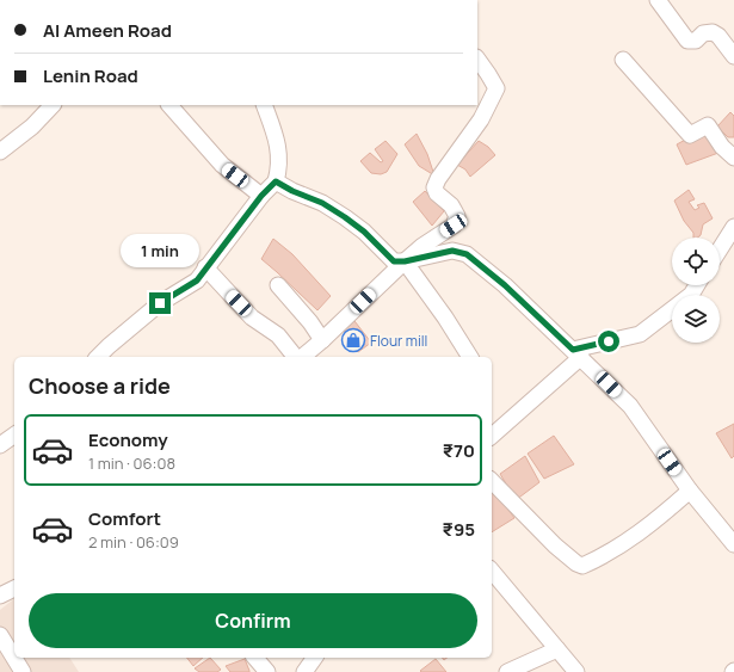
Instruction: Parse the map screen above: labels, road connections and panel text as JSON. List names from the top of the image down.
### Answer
{
  "places": {
    "shop": ["Flour mill"]
  },
  "page": {
    "banner": ["Al Ameen Road", "Lenin Road"],
    "bubble": "1 min",
    "heading": "Choose a ride",
    "list": [
      {
        "name": "Economy",
        "note": "1 min · 06:08",
        "value": "₹70"
      },
      {
        "name": "Comfort",
        "note": "2 min · 06:09",
        "value": "₹95"
      }
    ],
    "buttons": "Confirm"
  }
}
